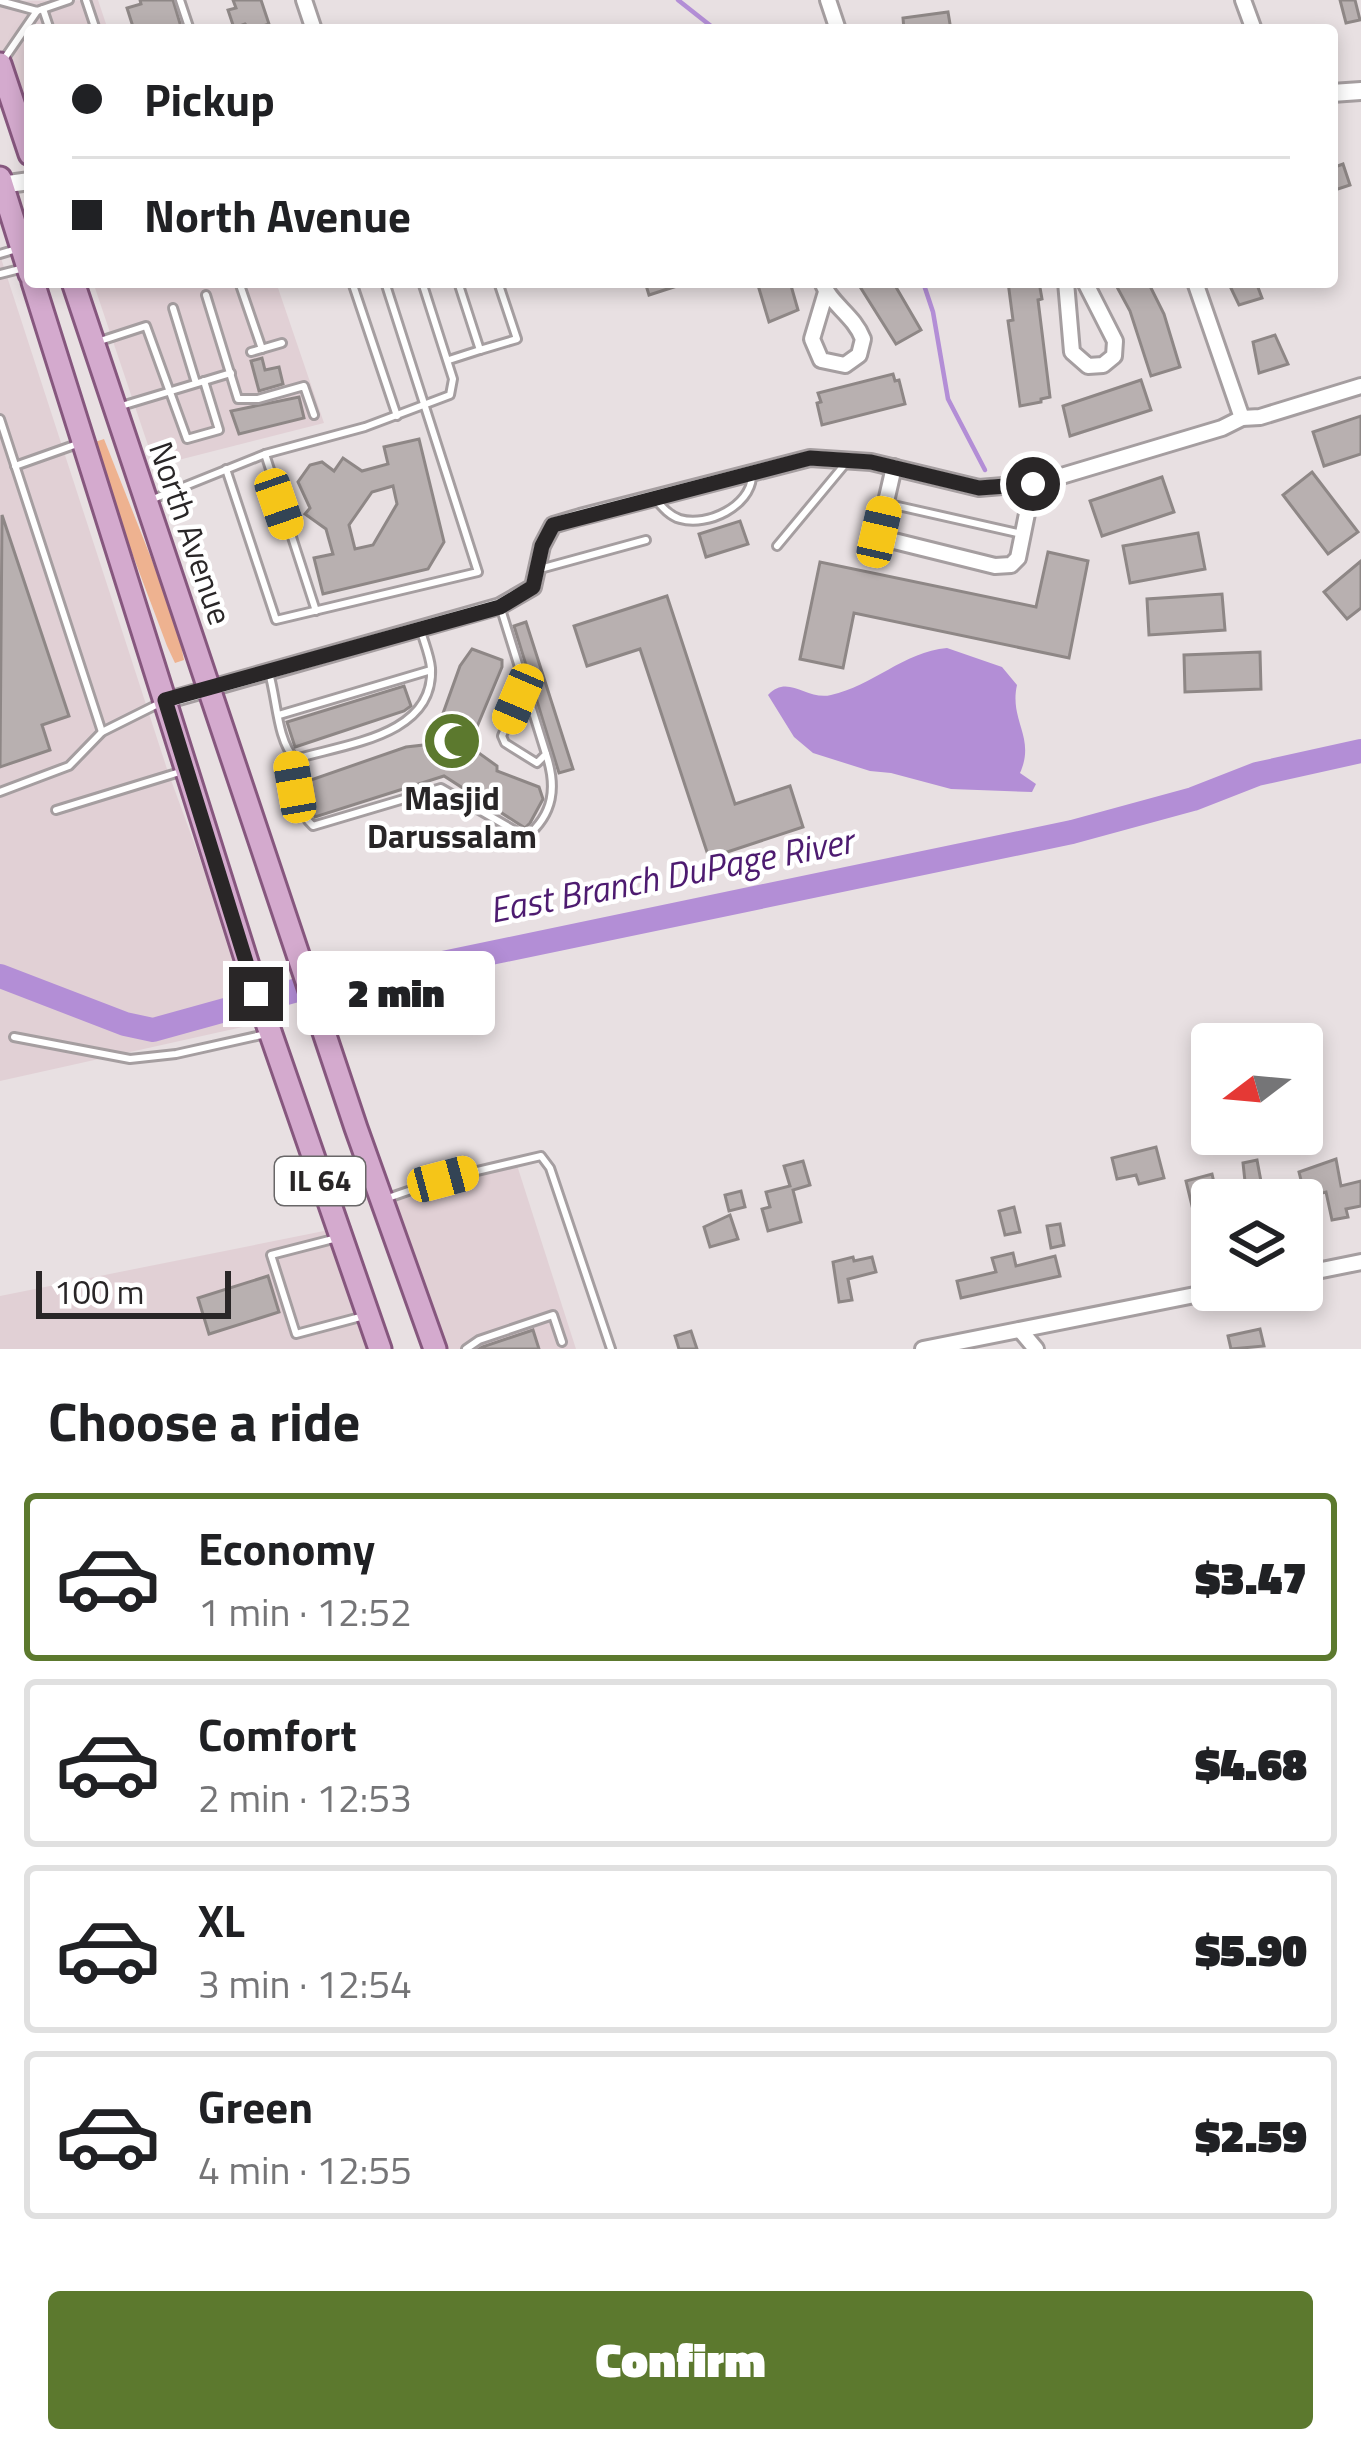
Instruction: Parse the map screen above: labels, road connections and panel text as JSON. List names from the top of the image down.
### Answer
{
  "streets": {
    "main road": ["North Avenue", "IL 64"]
  },
  "water": ["East Branch DuPage River"],
  "places": {
    "mosque": ["Masjid Darussalam"]
  },
  "scale_bar": "100 m",
  "north": "left",
  "page": {
    "banner": ["Pickup", "North Avenue"],
    "bubble": "2 min",
    "scale": "100 m",
    "heading": "Choose a ride",
    "list": [
      {
        "name": "Economy",
        "note": "1 min · 12:52",
        "value": "$3.47"
      },
      {
        "name": "Comfort",
        "note": "2 min · 12:53",
        "value": "$4.68"
      },
      {
        "name": "XL",
        "note": "3 min · 12:54",
        "value": "$5.90"
      },
      {
        "name": "Green",
        "note": "4 min · 12:55",
        "value": "$2.59"
      }
    ],
    "buttons": "Confirm"
  }
}
